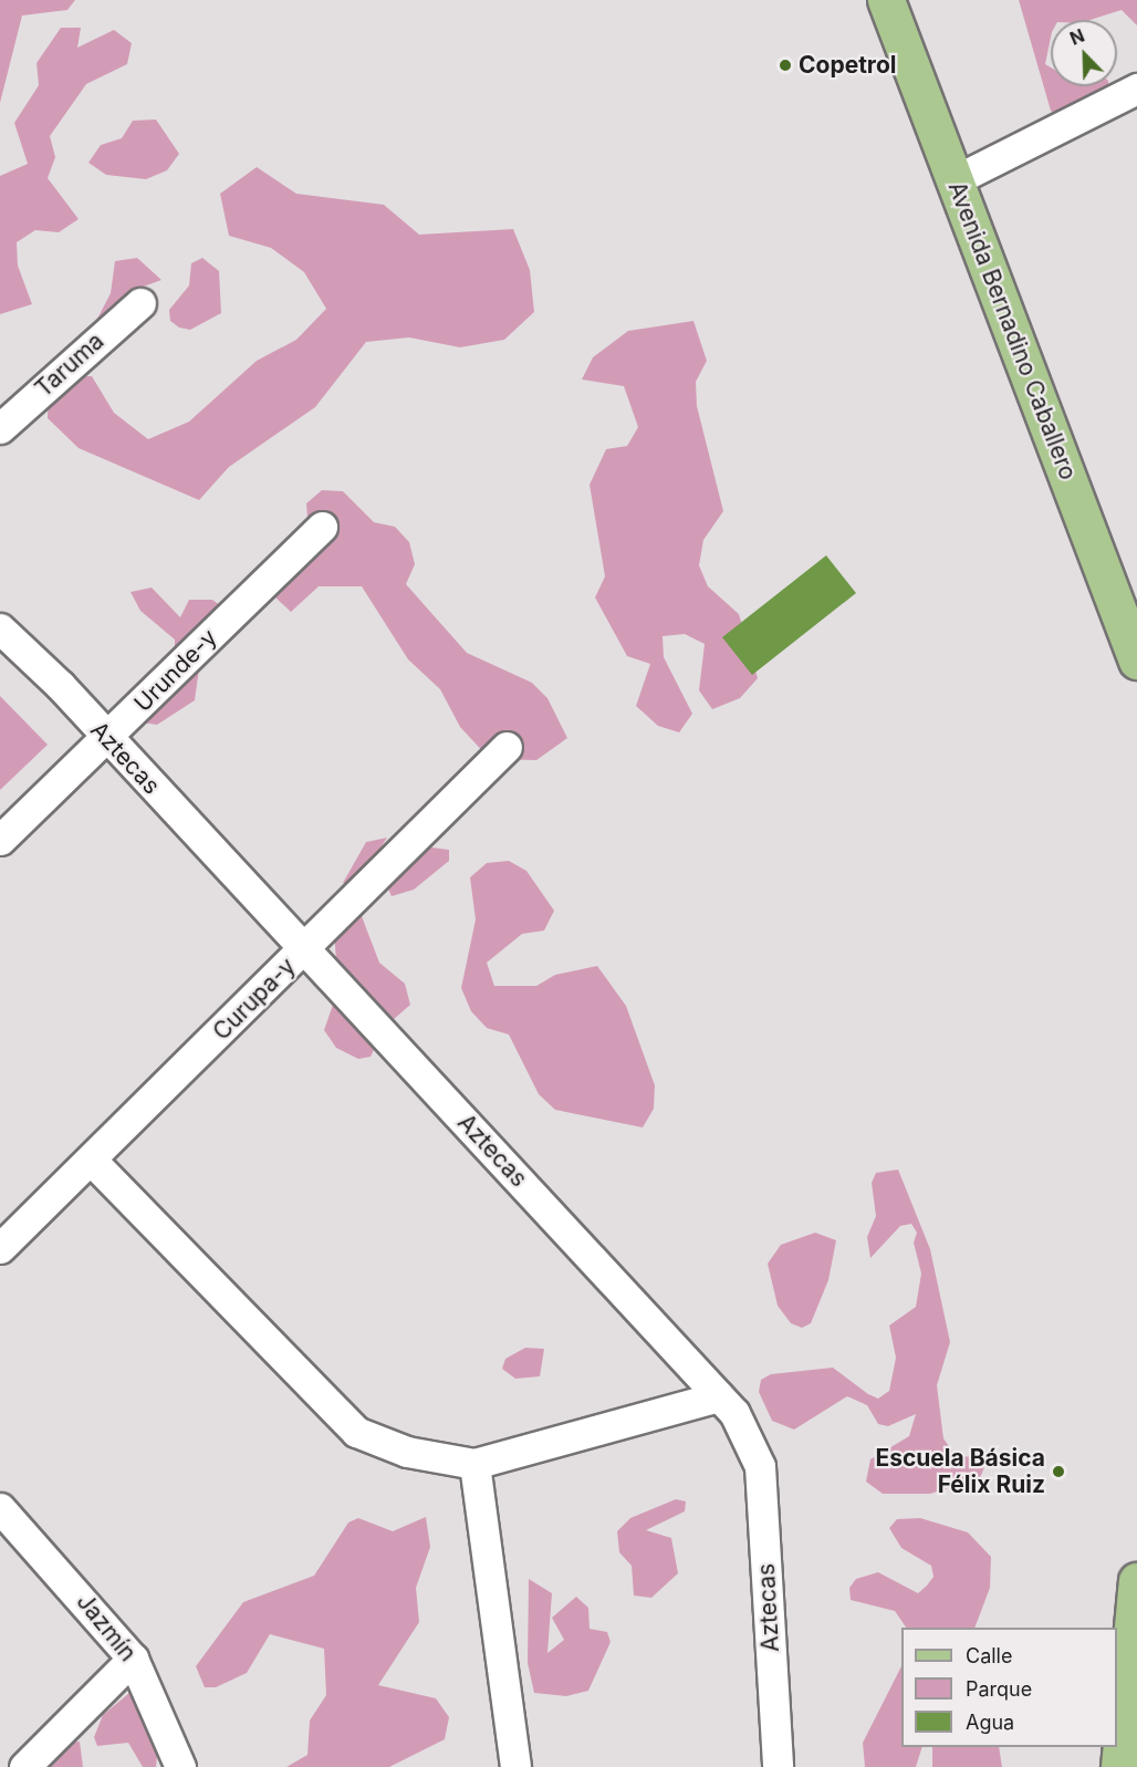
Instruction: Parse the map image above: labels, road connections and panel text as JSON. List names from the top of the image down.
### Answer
{
  "streets": {
    "main road": ["Avenida Bernadino Caballero"],
    "street": [
      "Taruma",
      "Urunde-y",
      "Aztecas",
      "Curupa-y",
      "Jazmín"
    ]
  },
  "crossings": [
    ["Urunde-y", "Aztecas"],
    ["Aztecas", "Curupa-y"]
  ],
  "places": ["Copetrol", "Escuela Básica Félix Ruiz"],
  "legend": ["Calle", "Parque", "Agua"],
  "north": "top left"
}
